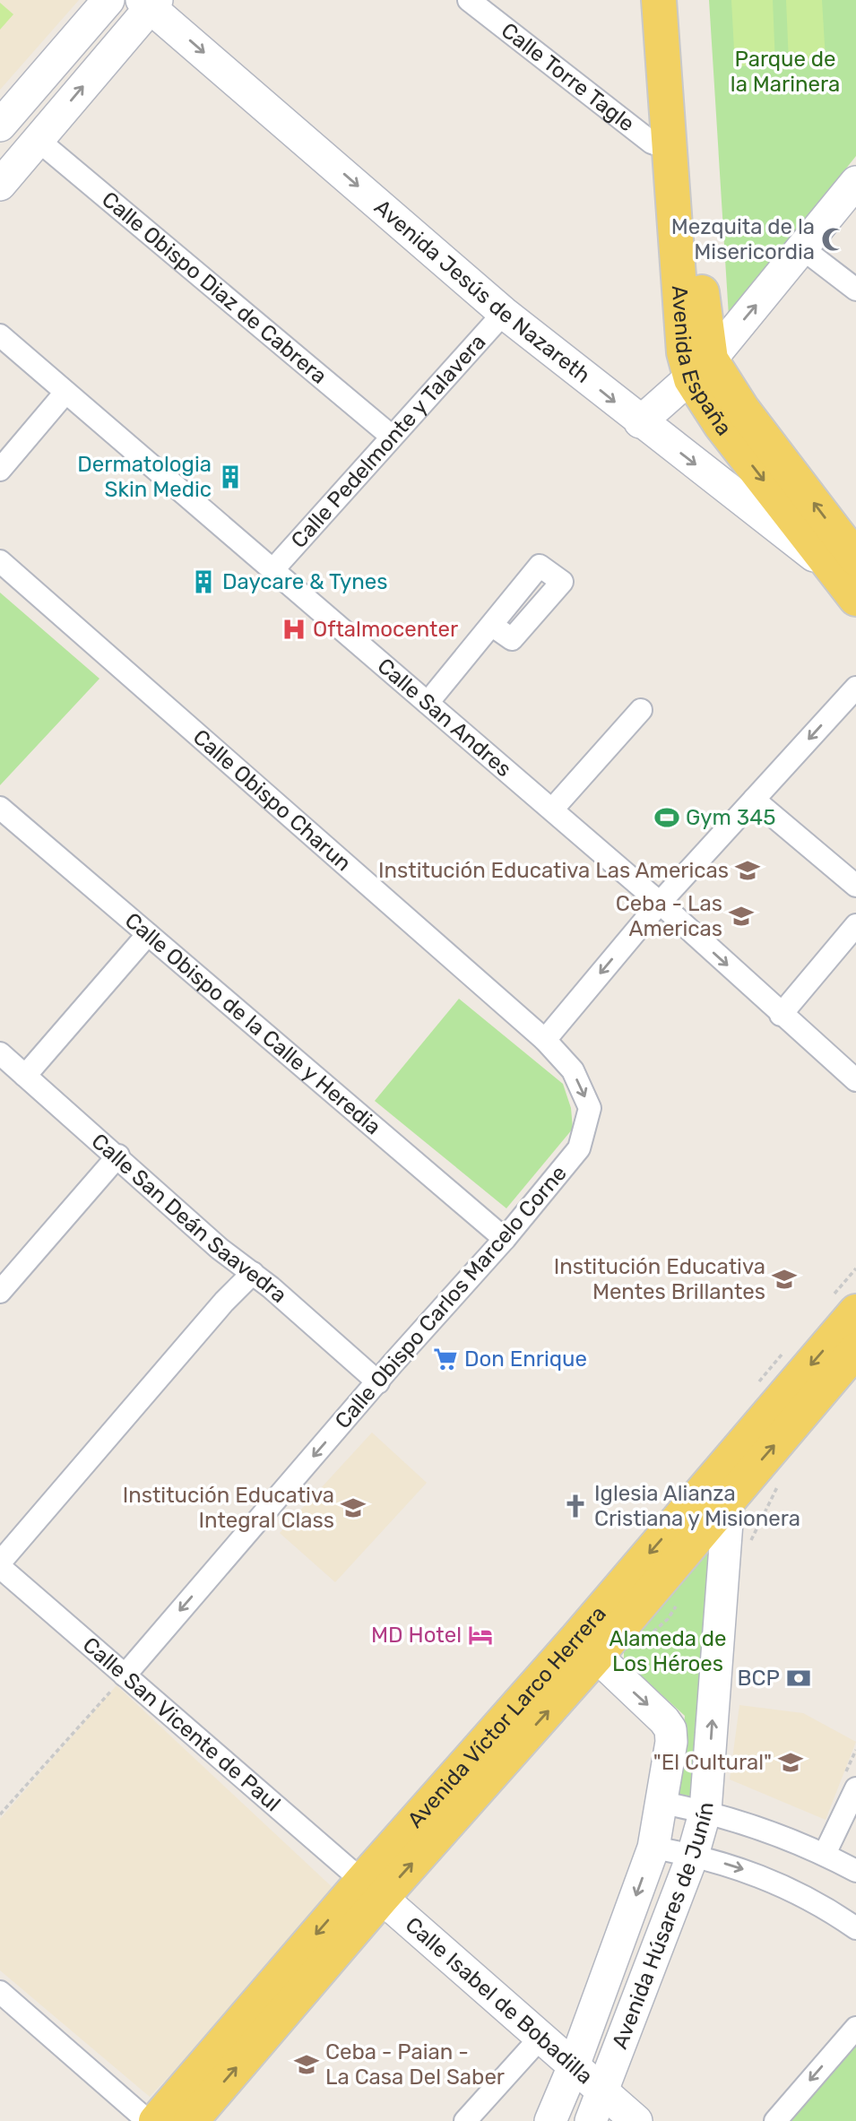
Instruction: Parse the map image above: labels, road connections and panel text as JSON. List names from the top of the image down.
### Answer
{
  "streets": {
    "main road": ["Avenida España", "Avenida Víctor Larco Herrera"],
    "street": [
      "Calle Torre Tagle",
      "Calle Obispo Diaz de Cabrera",
      "Avenida Jesús de Nazareth",
      "Calle Pedelmonte y Talavera",
      "Calle San Andres",
      "Calle Obispo Charun",
      "Calle Obispo de la Calle y Heredia",
      "Calle San Deán Saavedra",
      "Calle Obispo Carlos Marcelo Corne",
      "Calle San Vicente de Paul",
      "Avenida Húsares de Junín",
      "Calle Isabel de Bobadilla"
    ]
  },
  "crossings": [
    ["Calle Torre Tagle", "Avenida España"],
    ["Calle Obispo Diaz de Cabrera", "Calle Pedelmonte y Talavera"],
    ["Avenida Jesús de Nazareth", "Avenida España"],
    ["Avenida Jesús de Nazareth", "Calle Pedelmonte y Talavera"],
    ["Calle Pedelmonte y Talavera", "Calle San Andres"],
    ["Calle Obispo Charun", "Calle Obispo Carlos Marcelo Corne"],
    ["Calle Obispo de la Calle y Heredia", "Calle Obispo Carlos Marcelo Corne"],
    ["Calle San Deán Saavedra", "Calle Obispo Carlos Marcelo Corne"],
    ["Calle Obispo Carlos Marcelo Corne", "Calle San Vicente de Paul"],
    ["Avenida Víctor Larco Herrera", "Calle San Vicente de Paul"],
    ["Avenida Víctor Larco Herrera", "Avenida Húsares de Junín"],
    ["Avenida Víctor Larco Herrera", "Calle Isabel de Bobadilla"],
    ["Calle San Vicente de Paul", "Calle Isabel de Bobadilla"],
    ["Avenida Húsares de Junín", "Calle Isabel de Bobadilla"]
  ],
  "one_way": ["Avenida Jesús de Nazareth"],
  "parks": ["Parque de la Marinera", "Alameda de Los Héroes"],
  "places": {
    "mosque": ["Mezquita de la Misericordia"],
    "building": ["Dermatologia Skin Medic", "Daycare & Tynes"],
    "hospital": ["Oftalmocenter"],
    "sports": ["Gym 345"],
    "school or university": [
      "Institución Educativa Las Americas",
      "Ceba - Las Americas",
      "Institución Educativa Mentes Brillantes",
      "Institución Educativa Integral Class",
      "\"El Cultural\"",
      "Ceba - Paian - La Casa Del Saber"
    ],
    "supermarket": ["Don Enrique"],
    "church": ["Iglesia Alianza Cristiana y Misionera"],
    "hotel": ["MD Hotel"],
    "bank": ["BCP"]
  }
}
